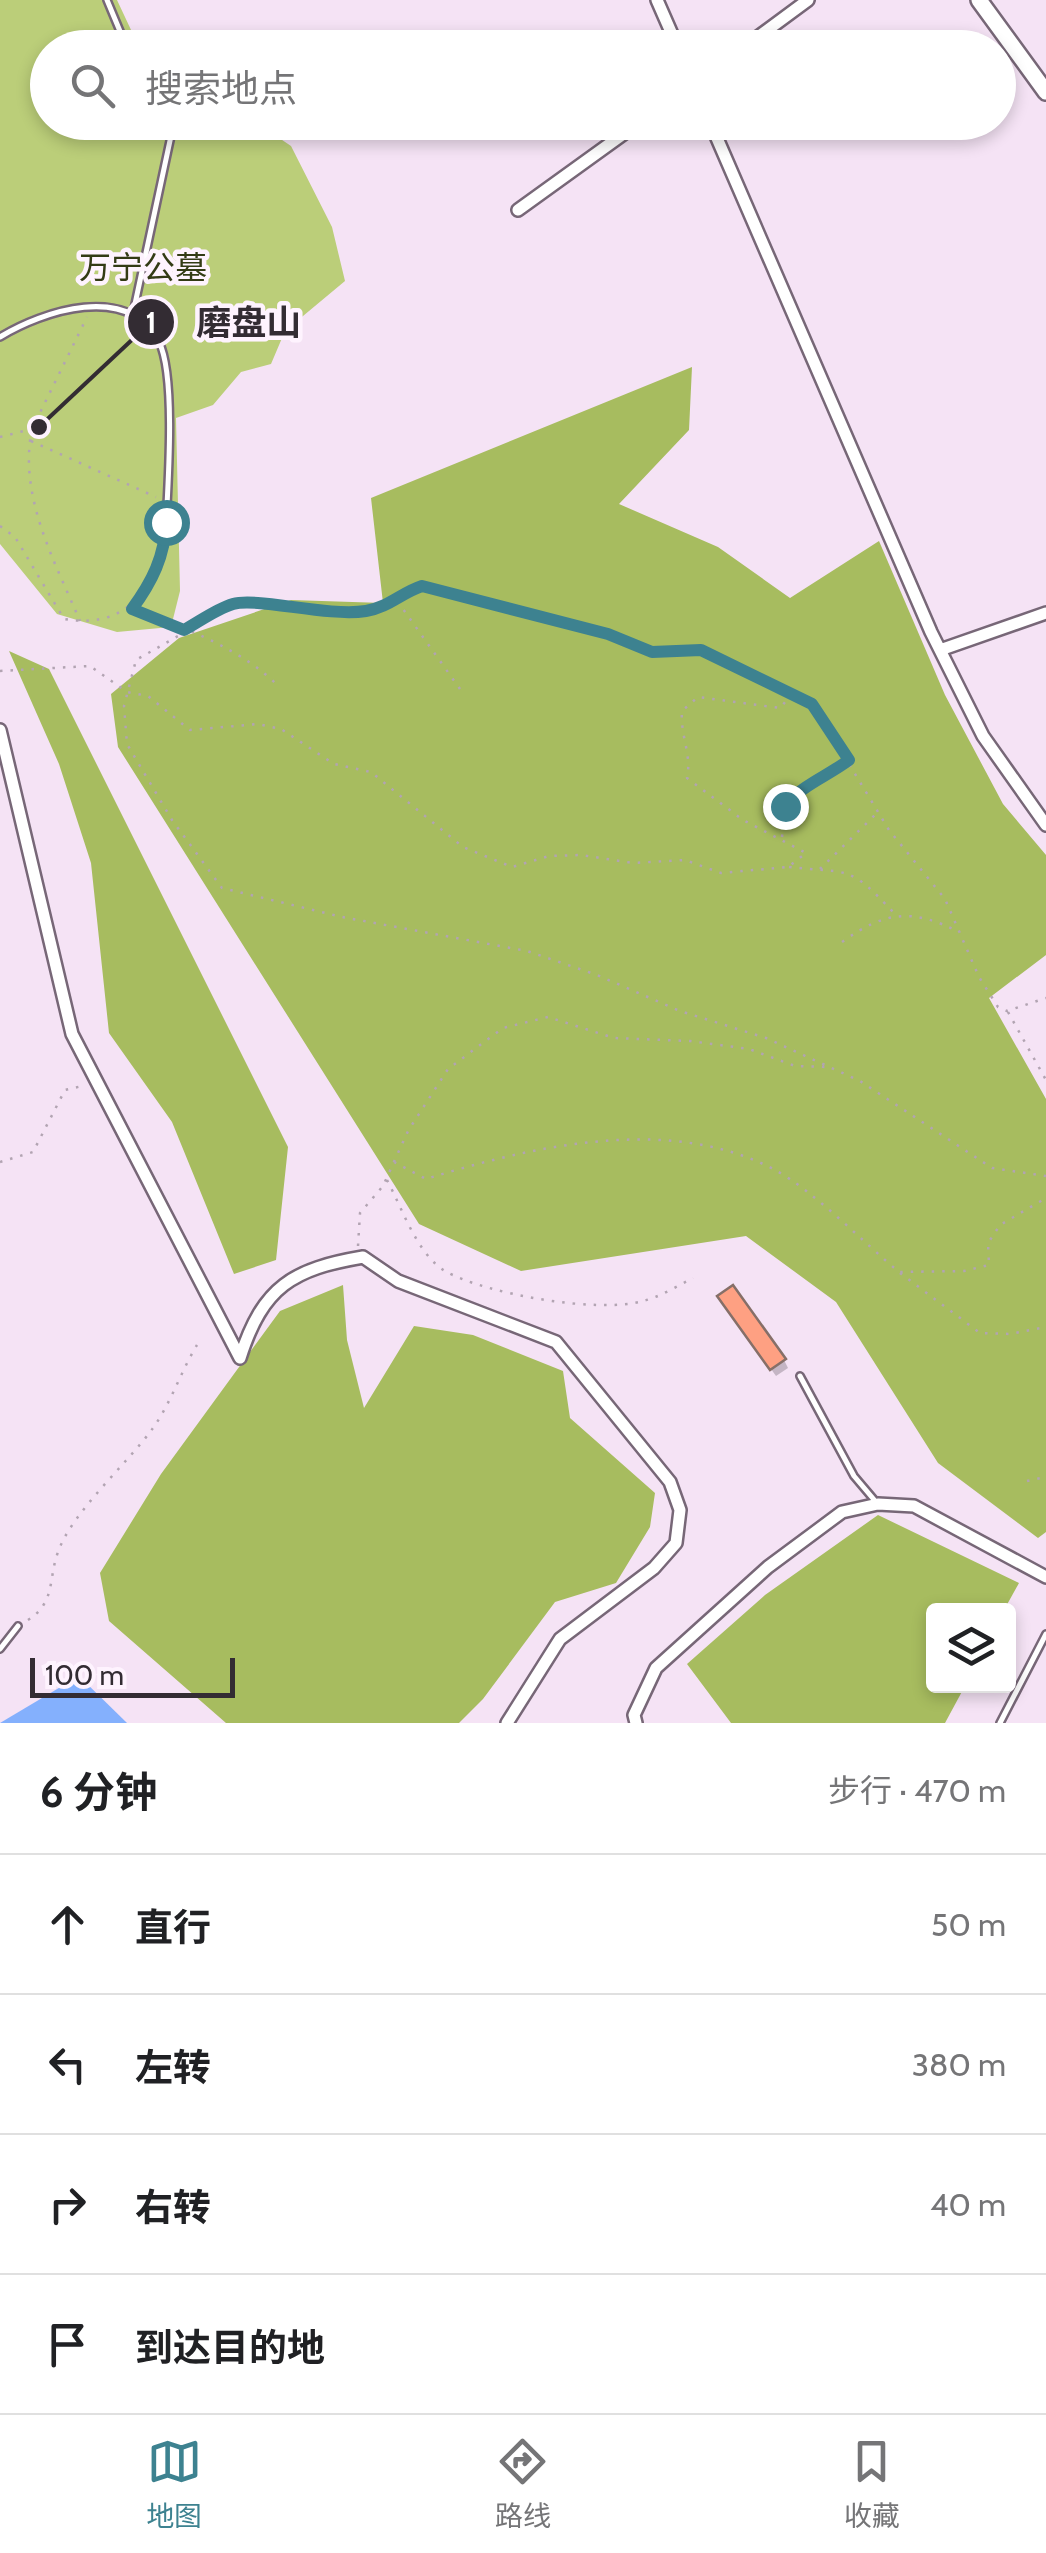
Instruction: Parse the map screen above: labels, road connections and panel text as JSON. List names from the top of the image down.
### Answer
{
  "parks": ["万宁公墓"],
  "places": ["磨盘山"],
  "scale_bar": "100 m",
  "page": {
    "search": "搜索地点",
    "scale": "100 m",
    "heading": ["6 分钟", "步行 · 470 m"],
    "list": [
      ["直行", "50 m"],
      ["左转", "380 m"],
      ["右转", "40 m"],
      "到达目的地"
    ],
    "nav": ["地图", "路线", "收藏"]
  }
}
